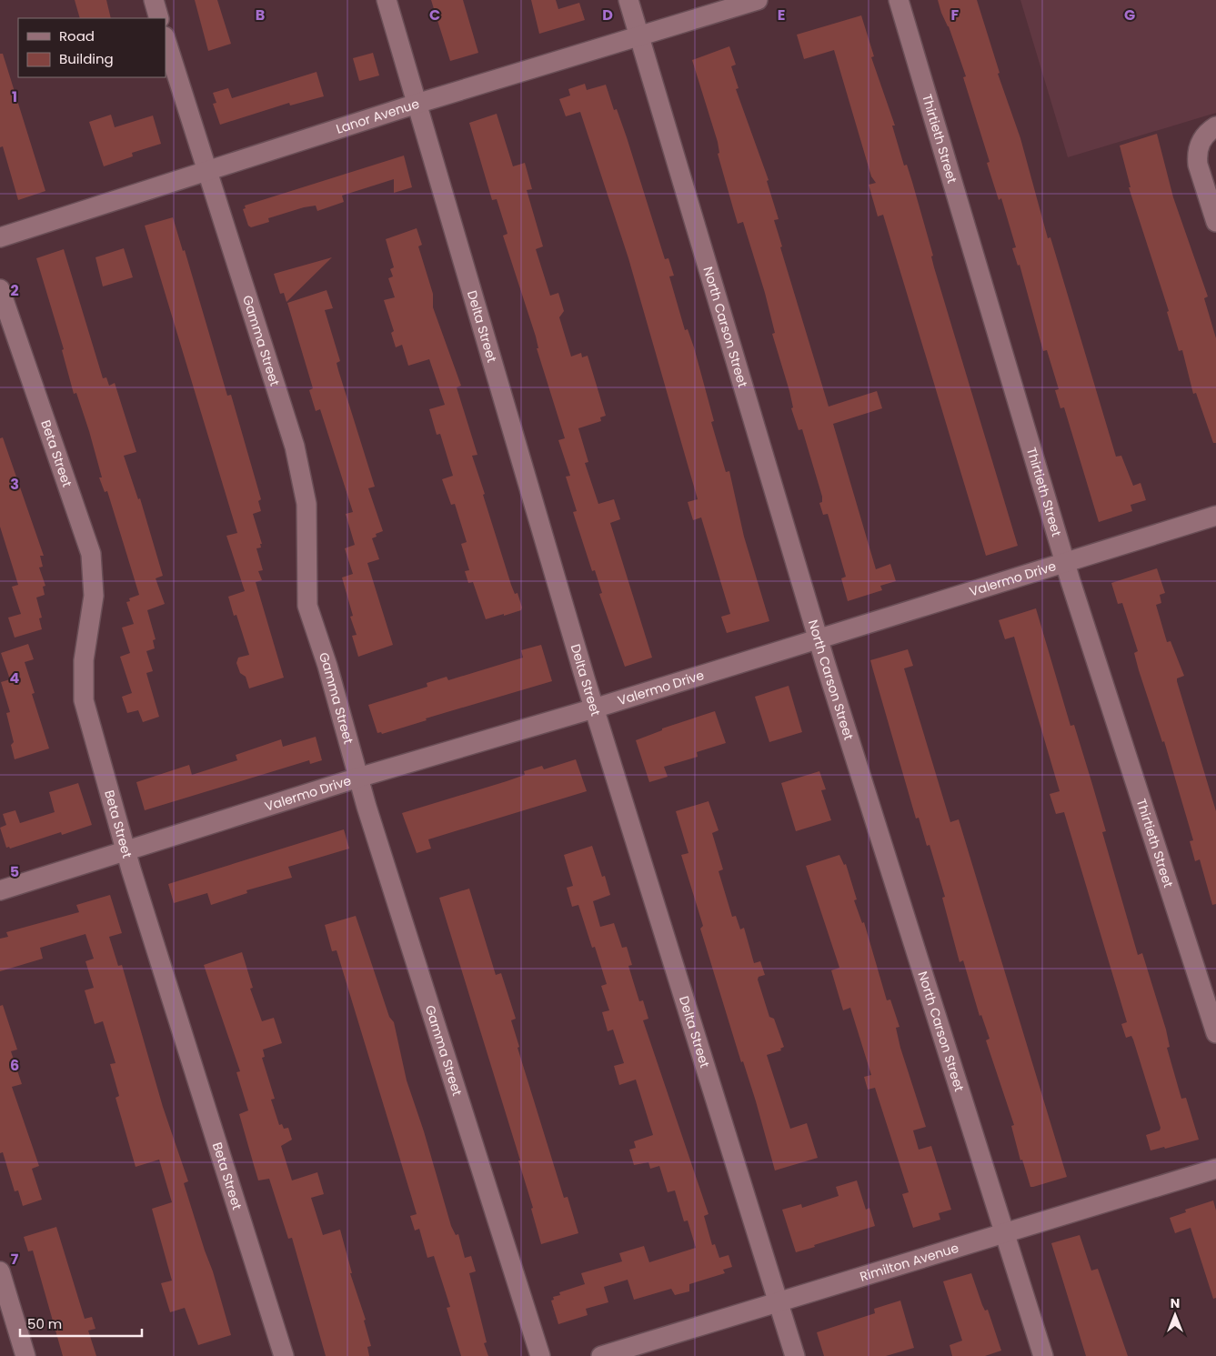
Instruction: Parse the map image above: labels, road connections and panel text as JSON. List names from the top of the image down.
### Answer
{
  "streets": {
    "street": [
      "Lanor Avenue",
      "Thirtieth Street",
      "Delta Street",
      "North Carson Street",
      "Gamma Street",
      "Beta Street",
      "Valermo Drive",
      "Rimilton Avenue"
    ]
  },
  "crossings": [
    ["Lanor Avenue", "Delta Street"],
    ["Lanor Avenue", "North Carson Street"],
    ["Lanor Avenue", "Gamma Street"],
    ["Thirtieth Street", "Valermo Drive"],
    ["Delta Street", "Valermo Drive"],
    ["Delta Street", "Rimilton Avenue"],
    ["North Carson Street", "Valermo Drive"],
    ["North Carson Street", "Rimilton Avenue"],
    ["Gamma Street", "Valermo Drive"],
    ["Beta Street", "Valermo Drive"]
  ],
  "legend": ["Road", "Building"],
  "scale_bar": "50 m",
  "north": "top",
  "grid": {
    "columns": [
      "B",
      "C",
      "D",
      "E",
      "F",
      "G"
    ],
    "rows": [
      "1",
      "2",
      "3",
      "4",
      "5",
      "6",
      "7"
    ]
  }
}
